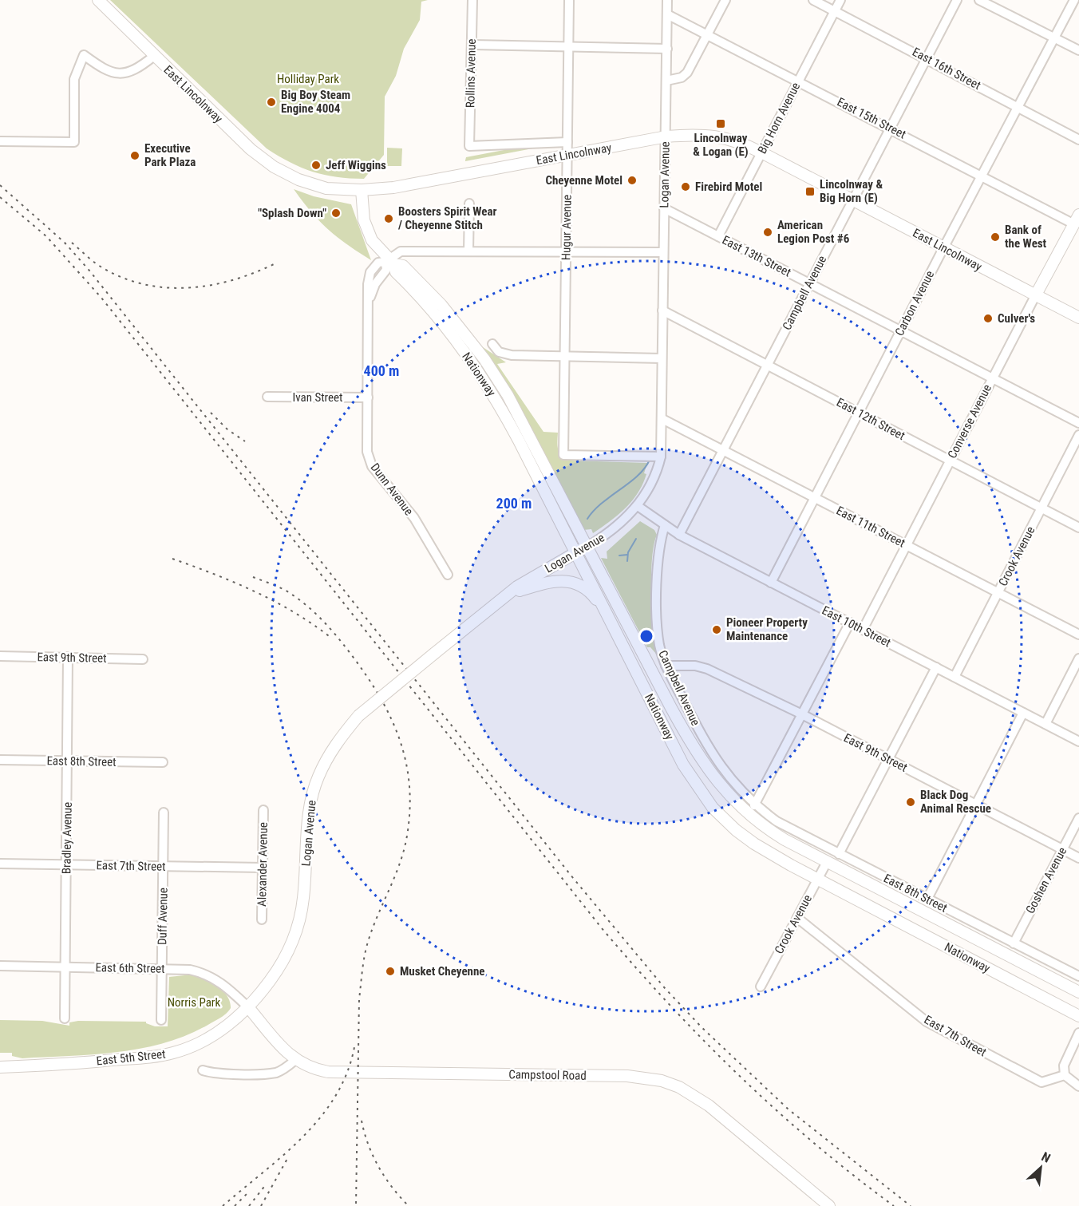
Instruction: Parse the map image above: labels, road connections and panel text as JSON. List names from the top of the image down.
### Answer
{
  "streets": {
    "main road": [
      "East Lincolnway",
      "Logan Avenue",
      "Nationway",
      "Converse Avenue",
      "East 5th Street",
      "Campstool Road"
    ],
    "street": [
      "East 16th Street",
      "Rollins Avenue",
      "Big Horn Avenue",
      "East 15th Street",
      "Hugur Avenue",
      "East 13th Street",
      "Campbell Avenue",
      "Carbon Avenue",
      "Ivan Street",
      "East 12th Street",
      "Dunn Avenue",
      "East 11th Street",
      "Crook Avenue",
      "East 10th Street",
      "East 9th Street",
      "East 8th Street",
      "Bradley Avenue",
      "Alexander Avenue",
      "East 7th Street",
      "Goshen Avenue",
      "Duff Avenue",
      "East 6th Street"
    ]
  },
  "crossings": [
    ["East 16th Street", "Big Horn Avenue"],
    ["East 16th Street", "Campbell Avenue"],
    ["East 16th Street", "Carbon Avenue"],
    ["Rollins Avenue", "Hugur Avenue"],
    ["East Lincolnway", "Big Horn Avenue"],
    ["East Lincolnway", "Logan Avenue"],
    ["East Lincolnway", "Hugur Avenue"],
    ["East Lincolnway", "Campbell Avenue"],
    ["East Lincolnway", "Carbon Avenue"],
    ["East Lincolnway", "Nationway"],
    ["East Lincolnway", "Converse Avenue"],
    ["Big Horn Avenue", "East 15th Street"],
    ["Big Horn Avenue", "East 13th Street"],
    ["East 15th Street", "Logan Avenue"],
    ["East 15th Street", "Campbell Avenue"],
    ["East 15th Street", "Carbon Avenue"],
    ["East 15th Street", "Converse Avenue"],
    ["Logan Avenue", "Hugur Avenue"],
    ["Logan Avenue", "East 13th Street"],
    ["Logan Avenue", "Nationway"],
    ["Logan Avenue", "East 12th Street"],
    ["Logan Avenue", "East 11th Street"],
    ["Logan Avenue", "East 10th Street"],
    ["Logan Avenue", "East 6th Street"],
    ["Logan Avenue", "East 5th Street"],
    ["Logan Avenue", "Campstool Road"],
    ["East 13th Street", "Campbell Avenue"],
    ["East 13th Street", "Carbon Avenue"],
    ["East 13th Street", "Converse Avenue"],
    ["Campbell Avenue", "East 12th Street"],
    ["Campbell Avenue", "East 11th Street"],
    ["Campbell Avenue", "East 10th Street"],
    ["Campbell Avenue", "East 9th Street"],
    ["Campbell Avenue", "East 8th Street"],
    ["Carbon Avenue", "East 12th Street"],
    ["Carbon Avenue", "East 11th Street"],
    ["Carbon Avenue", "East 10th Street"],
    ["Nationway", "Dunn Avenue"],
    ["Nationway", "Crook Avenue"],
    ["Ivan Street", "Dunn Avenue"],
    ["East 12th Street", "Converse Avenue"],
    ["East 12th Street", "Crook Avenue"],
    ["Converse Avenue", "East 11th Street"],
    ["Converse Avenue", "East 10th Street"],
    ["East 11th Street", "Crook Avenue"],
    ["Crook Avenue", "East 10th Street"],
    ["Crook Avenue", "East 7th Street"],
    ["East 9th Street", "Bradley Avenue"],
    ["East 9th Street", "Goshen Avenue"],
    ["East 8th Street", "Bradley Avenue"],
    ["East 8th Street", "Goshen Avenue"],
    ["Bradley Avenue", "East 7th Street"],
    ["Bradley Avenue", "East 6th Street"],
    ["Alexander Avenue", "East 7th Street"],
    ["East 7th Street", "Duff Avenue"],
    ["Duff Avenue", "East 6th Street"],
    ["East 6th Street", "East 5th Street"],
    ["East 6th Street", "Campstool Road"],
    ["East 5th Street", "Campstool Road"]
  ],
  "parks": ["Holliday Park", "Norris Park"],
  "places": {
    "other": [
      "Big Boy Steam Engine 4004",
      "Executive Park Plaza",
      "Jeff Wiggins",
      "Cheyenne Motel",
      "Firebird Motel",
      "\"Splash Down\"",
      "Boosters Spirit Wear / Cheyenne Stitch",
      "American Legion Post #6",
      "Bank of the West",
      "Culver's",
      "Pioneer Property Maintenance",
      "Black Dog Animal Rescue",
      "Musket Cheyenne"
    ],
    "transit": ["Lincolnway & Logan (E)", "Lincolnway & Big Horn (E)"]
  },
  "north": "top right",
  "rings": ["400 m", "200 m"]
}
